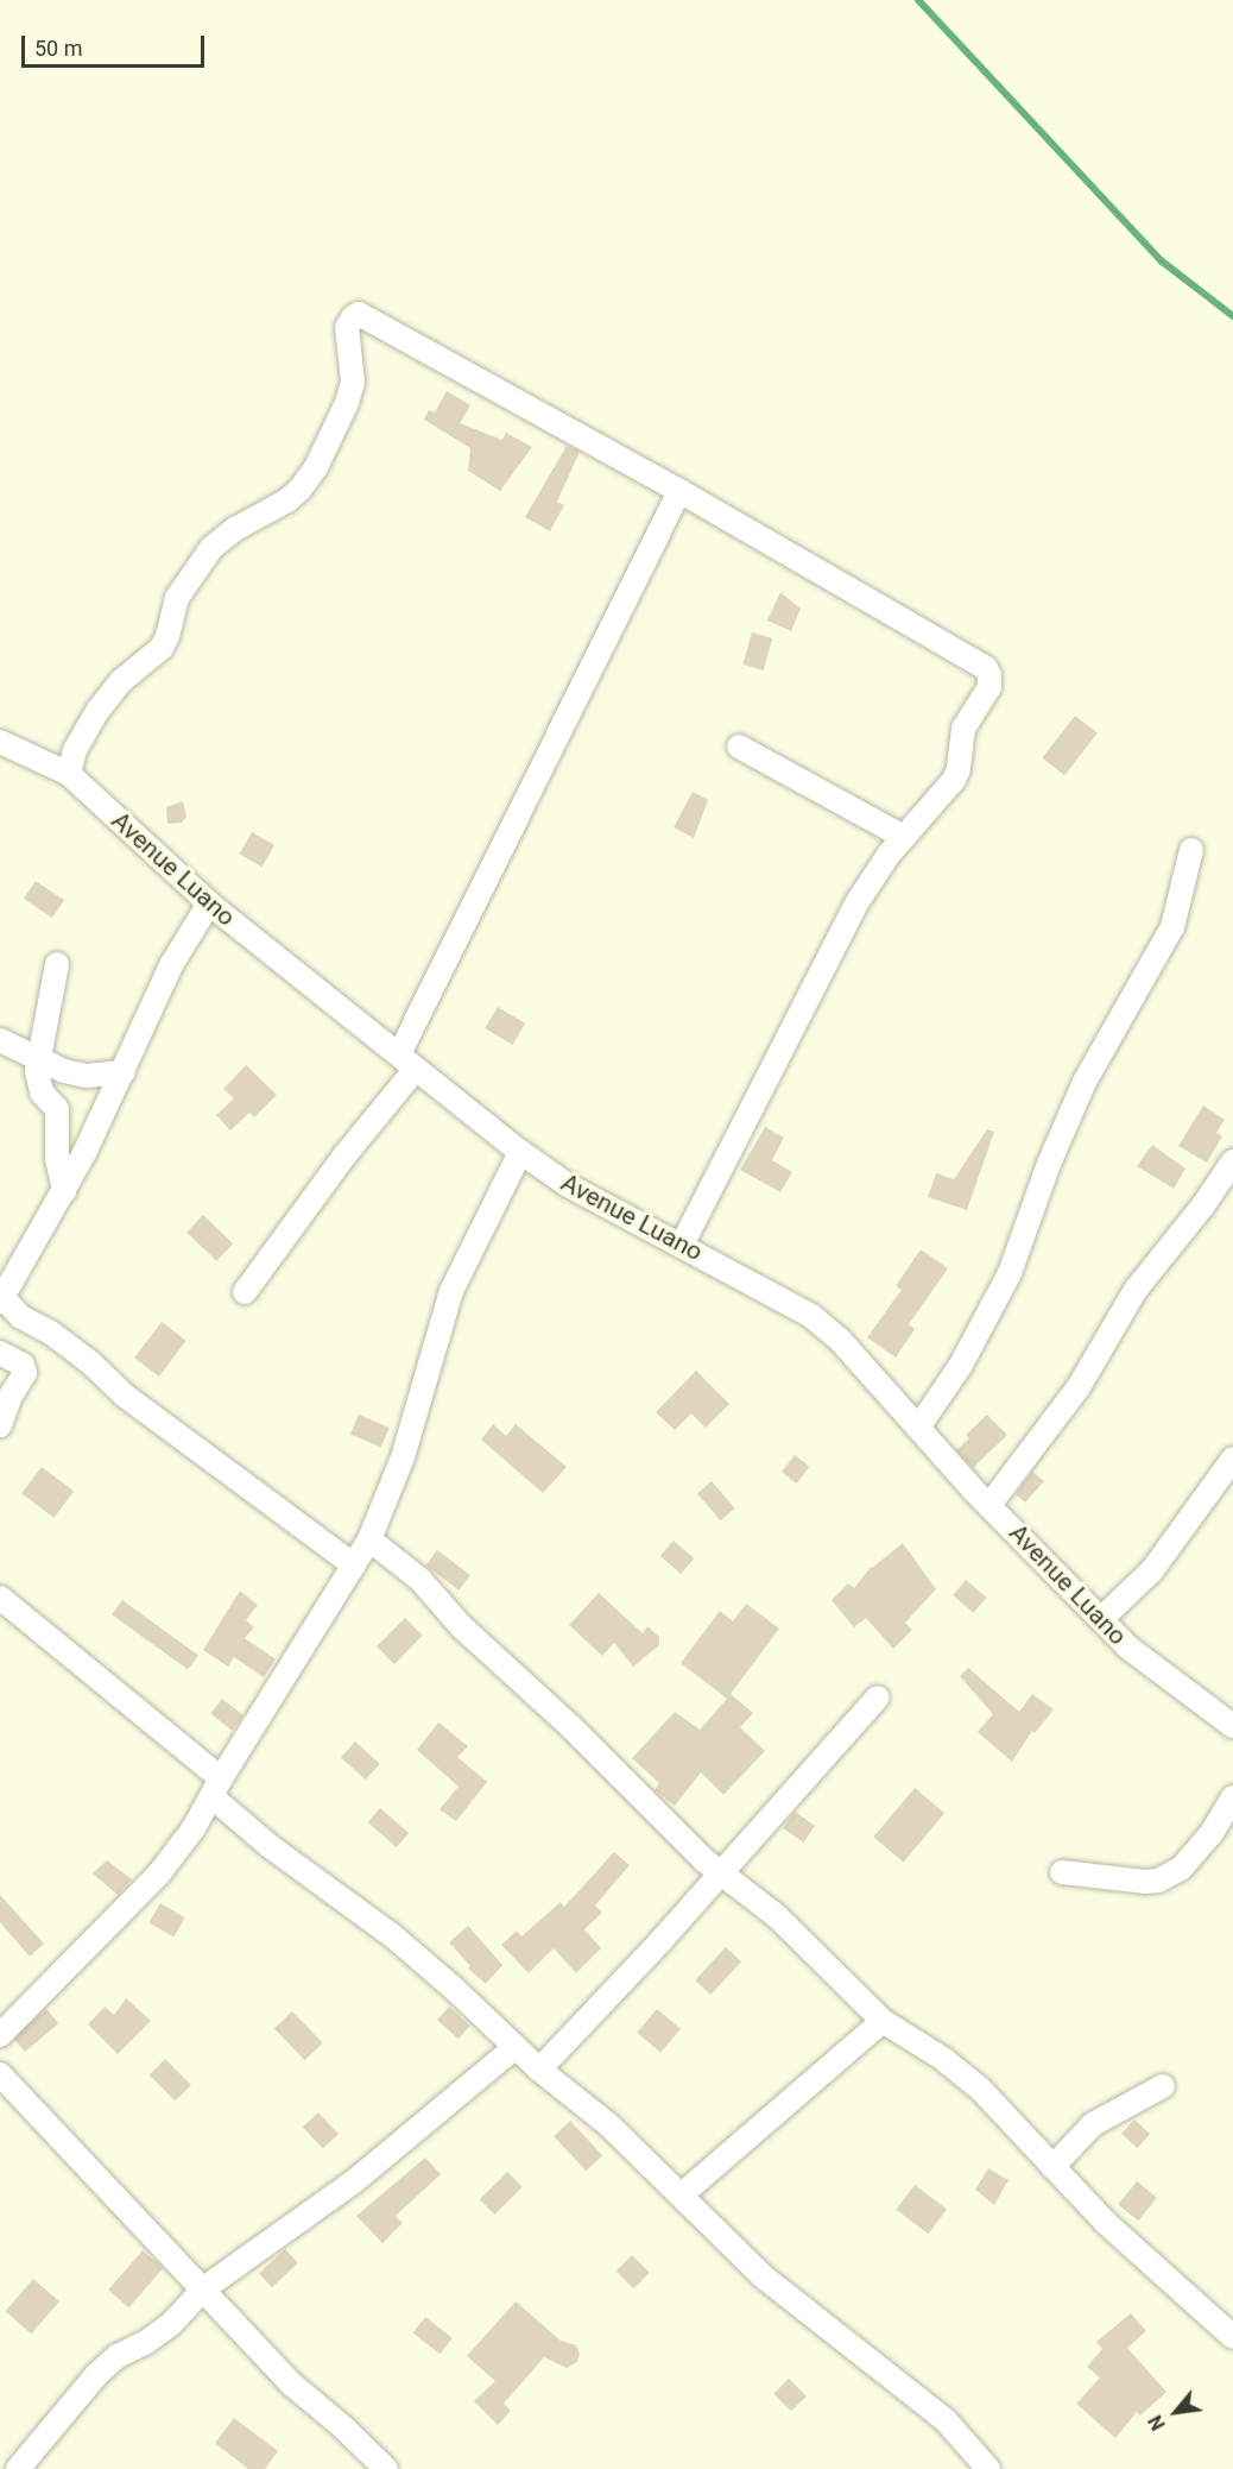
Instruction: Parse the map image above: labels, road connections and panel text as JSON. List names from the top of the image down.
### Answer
{
  "streets": {
    "street": ["Avenue Luano"]
  },
  "scale_bar": "50 m",
  "north": "bottom left"
}
